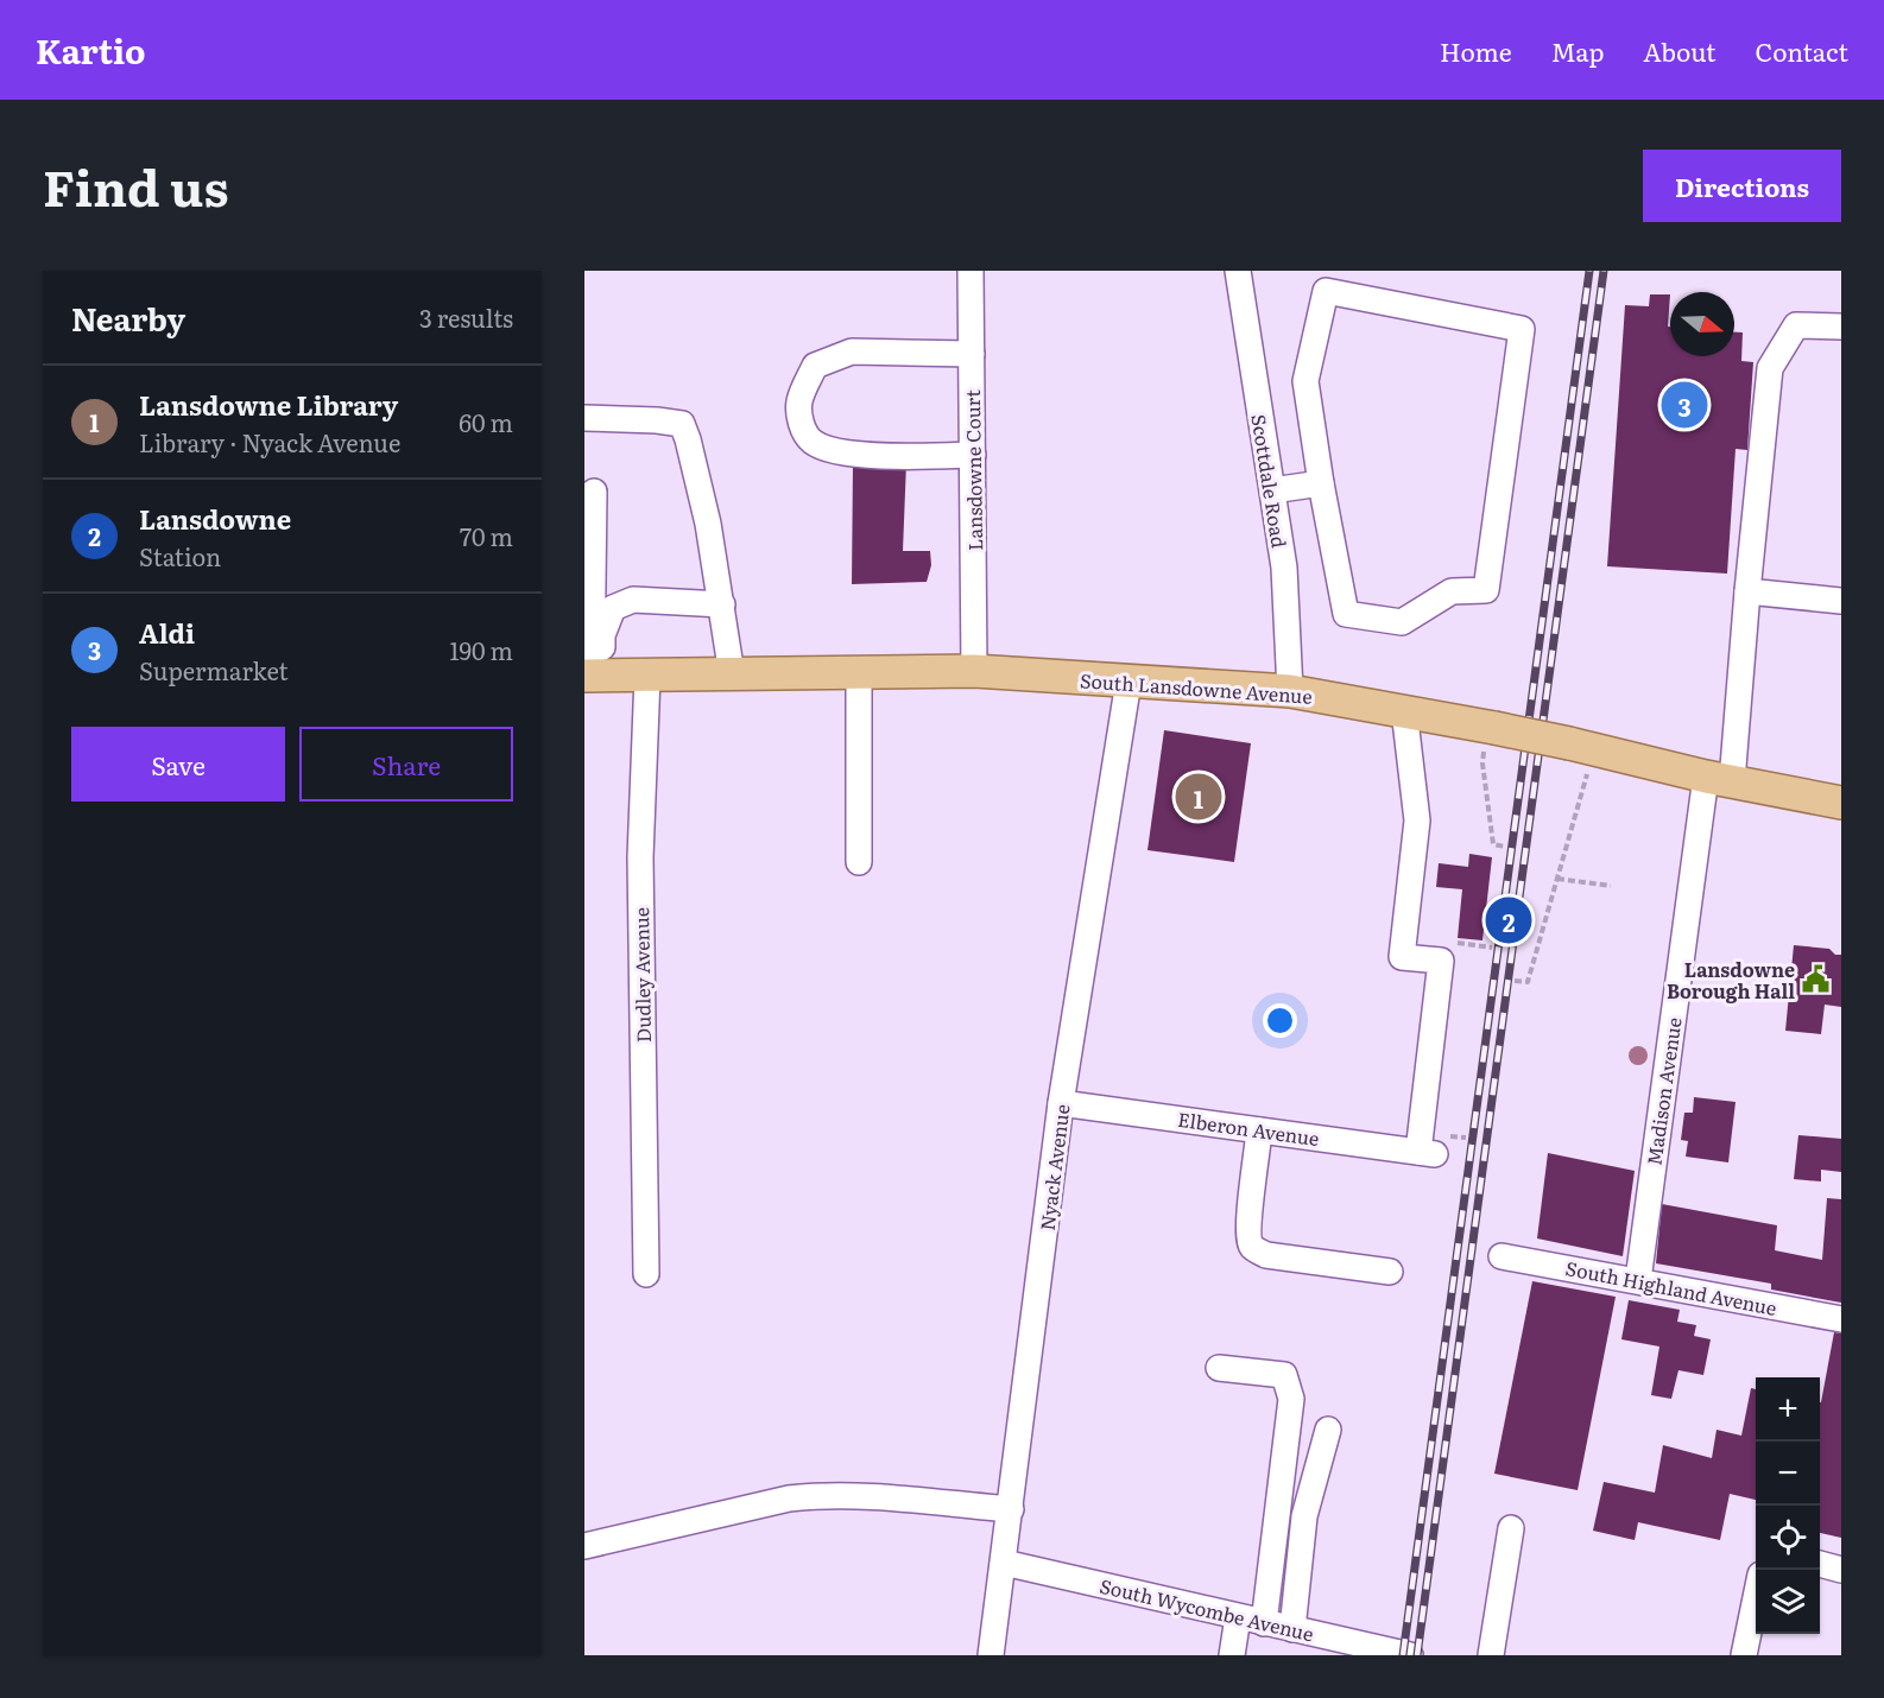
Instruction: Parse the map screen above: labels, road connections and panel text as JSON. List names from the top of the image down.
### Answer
{
  "streets": {
    "main road": ["South Lansdowne Avenue"],
    "street": [
      "Lansdowne Court",
      "Scottdale Road",
      "Dudley Avenue",
      "Madison Avenue",
      "Elberon Avenue",
      "Nyack Avenue",
      "South Highland Avenue",
      "South Wycombe Avenue"
    ]
  },
  "crossings": [
    ["Lansdowne Court", "South Lansdowne Avenue"],
    ["Scottdale Road", "South Lansdowne Avenue"],
    ["South Lansdowne Avenue", "Dudley Avenue"],
    ["South Lansdowne Avenue", "Madison Avenue"],
    ["South Lansdowne Avenue", "Elberon Avenue"],
    ["South Lansdowne Avenue", "Nyack Avenue"],
    ["Madison Avenue", "South Highland Avenue"],
    ["Elberon Avenue", "Nyack Avenue"],
    ["Nyack Avenue", "South Wycombe Avenue"]
  ],
  "places": {
    "public building": ["Lansdowne Borough Hall"]
  },
  "north": "right",
  "page": {
    "header": "Kartio",
    "nav": [
      "Home",
      "Map",
      "About",
      "Contact"
    ],
    "title": "Find us",
    "buttons": [
      "Directions",
      ["Save", "Share"]
    ],
    "heading": ["Nearby", "3 results"],
    "list": [
      {
        "mark": "1",
        "name": "Lansdowne Library",
        "note": "Library · Nyack Avenue",
        "value": "60 m"
      },
      {
        "mark": "2",
        "name": "Lansdowne",
        "note": "Station",
        "value": "70 m"
      },
      {
        "mark": "3",
        "name": "Aldi",
        "note": "Supermarket",
        "value": "190 m"
      }
    ],
    "pins": ["3", "1", "2"],
    "map_buttons": ["+", "−"]
  }
}
